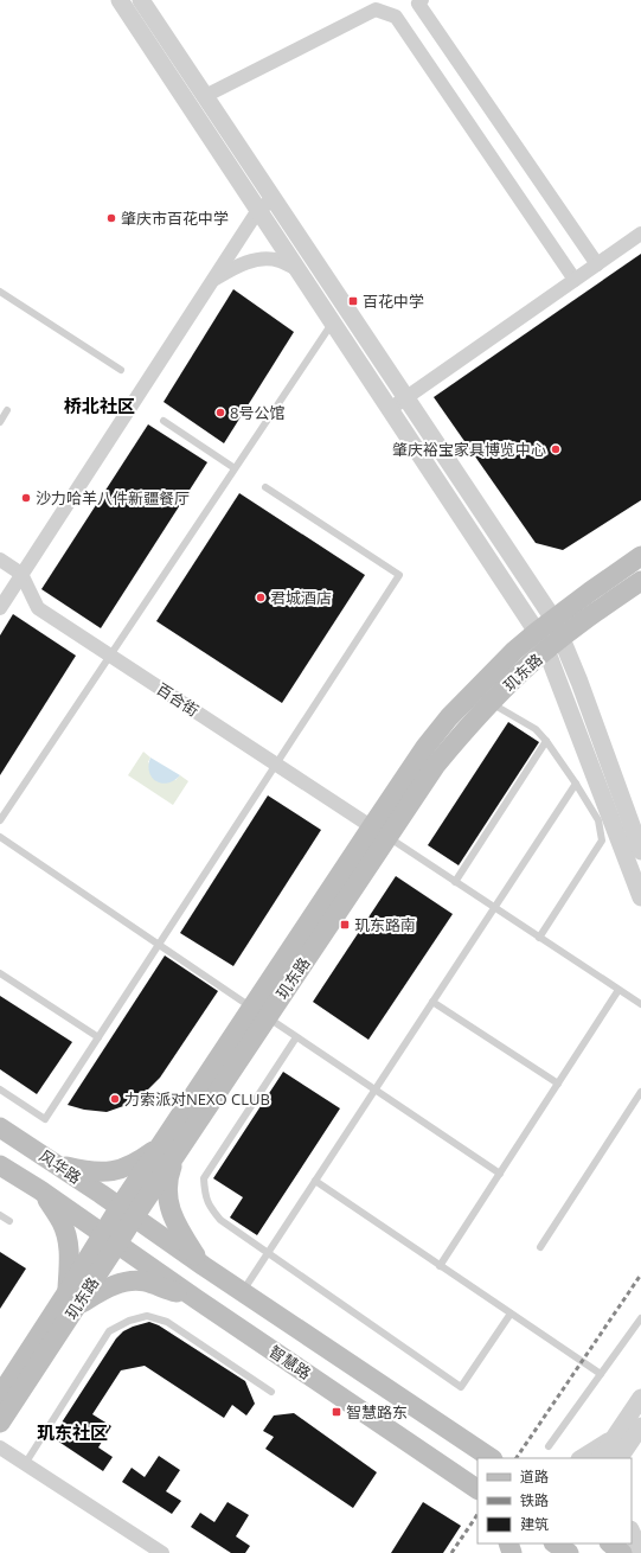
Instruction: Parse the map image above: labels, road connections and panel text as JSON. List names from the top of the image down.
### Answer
{
  "streets": {
    "main road": ["玑东路", "风华路", "智慧路"],
    "street": ["百合街"]
  },
  "crossings": [
    ["玑东路", "百合街"],
    ["玑东路", "风华路"],
    ["玑东路", "智慧路"],
    ["风华路", "智慧路"]
  ],
  "districts": ["桥北社区", "玑东社区"],
  "places": {
    "other": [
      "肇庆市百花中学",
      "8号公馆",
      "肇庆裕宝家具博览中心",
      "沙力哈羊八件新疆餐厅",
      "君城酒店",
      "力索派对NEXO CLUB"
    ],
    "transit": ["百花中学", "玑东路南", "智慧路东"]
  },
  "legend": ["道路", "铁路", "建筑"]
}
